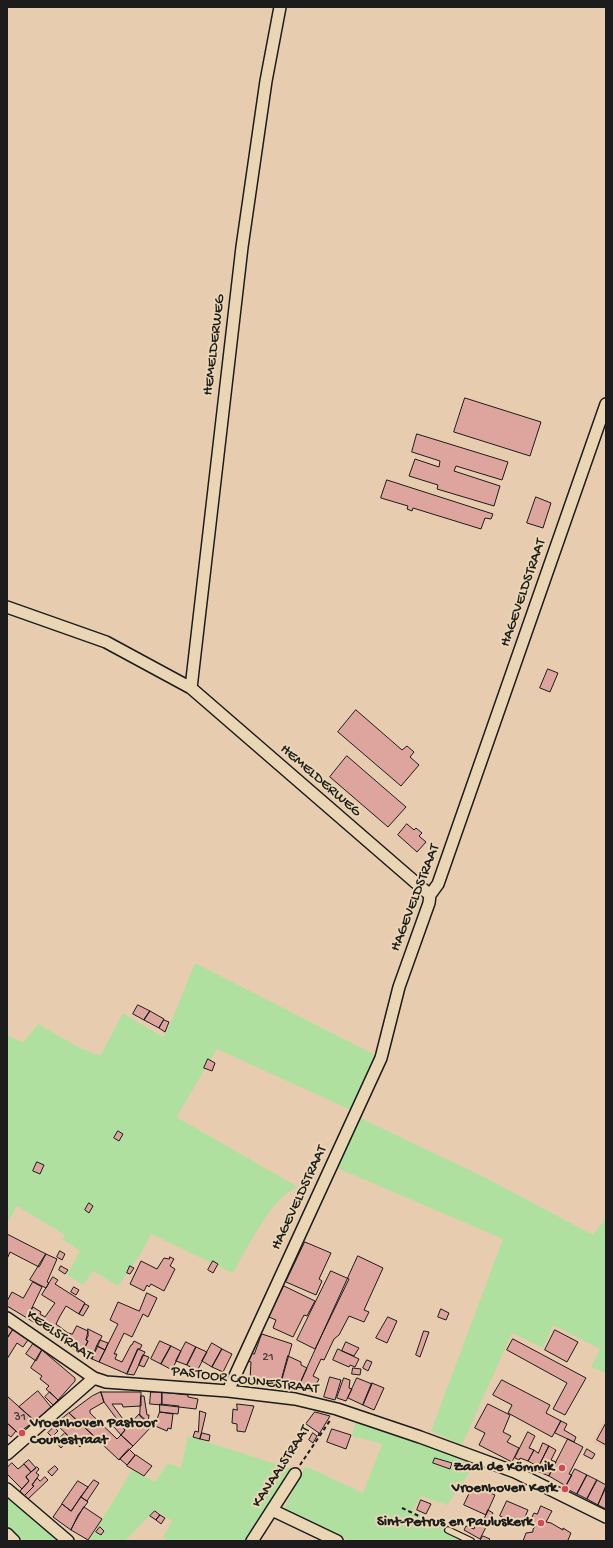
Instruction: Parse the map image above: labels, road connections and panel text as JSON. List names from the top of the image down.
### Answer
{
  "streets": {
    "street": [
      "HEMELDERWEG",
      "HAGEVELDSTRAAT",
      "KEELSTRAAT",
      "PASTOOR COUNESTRAAT",
      "KANAALSTRAAT"
    ]
  },
  "crossings": [
    ["HEMELDERWEG", "HAGEVELDSTRAAT"],
    ["HAGEVELDSTRAAT", "PASTOOR COUNESTRAAT"],
    ["KEELSTRAAT", "PASTOOR COUNESTRAAT"],
    ["PASTOOR COUNESTRAAT", "KANAALSTRAAT"]
  ],
  "places": [
    "Vroenhoven Pastoor Counestraat",
    "Zaal de Kömmik",
    "Vroenhoven Kerk",
    "Sint-Petrus en Pauluskerk"
  ],
  "house_numbers": ["21", "31"]
}
